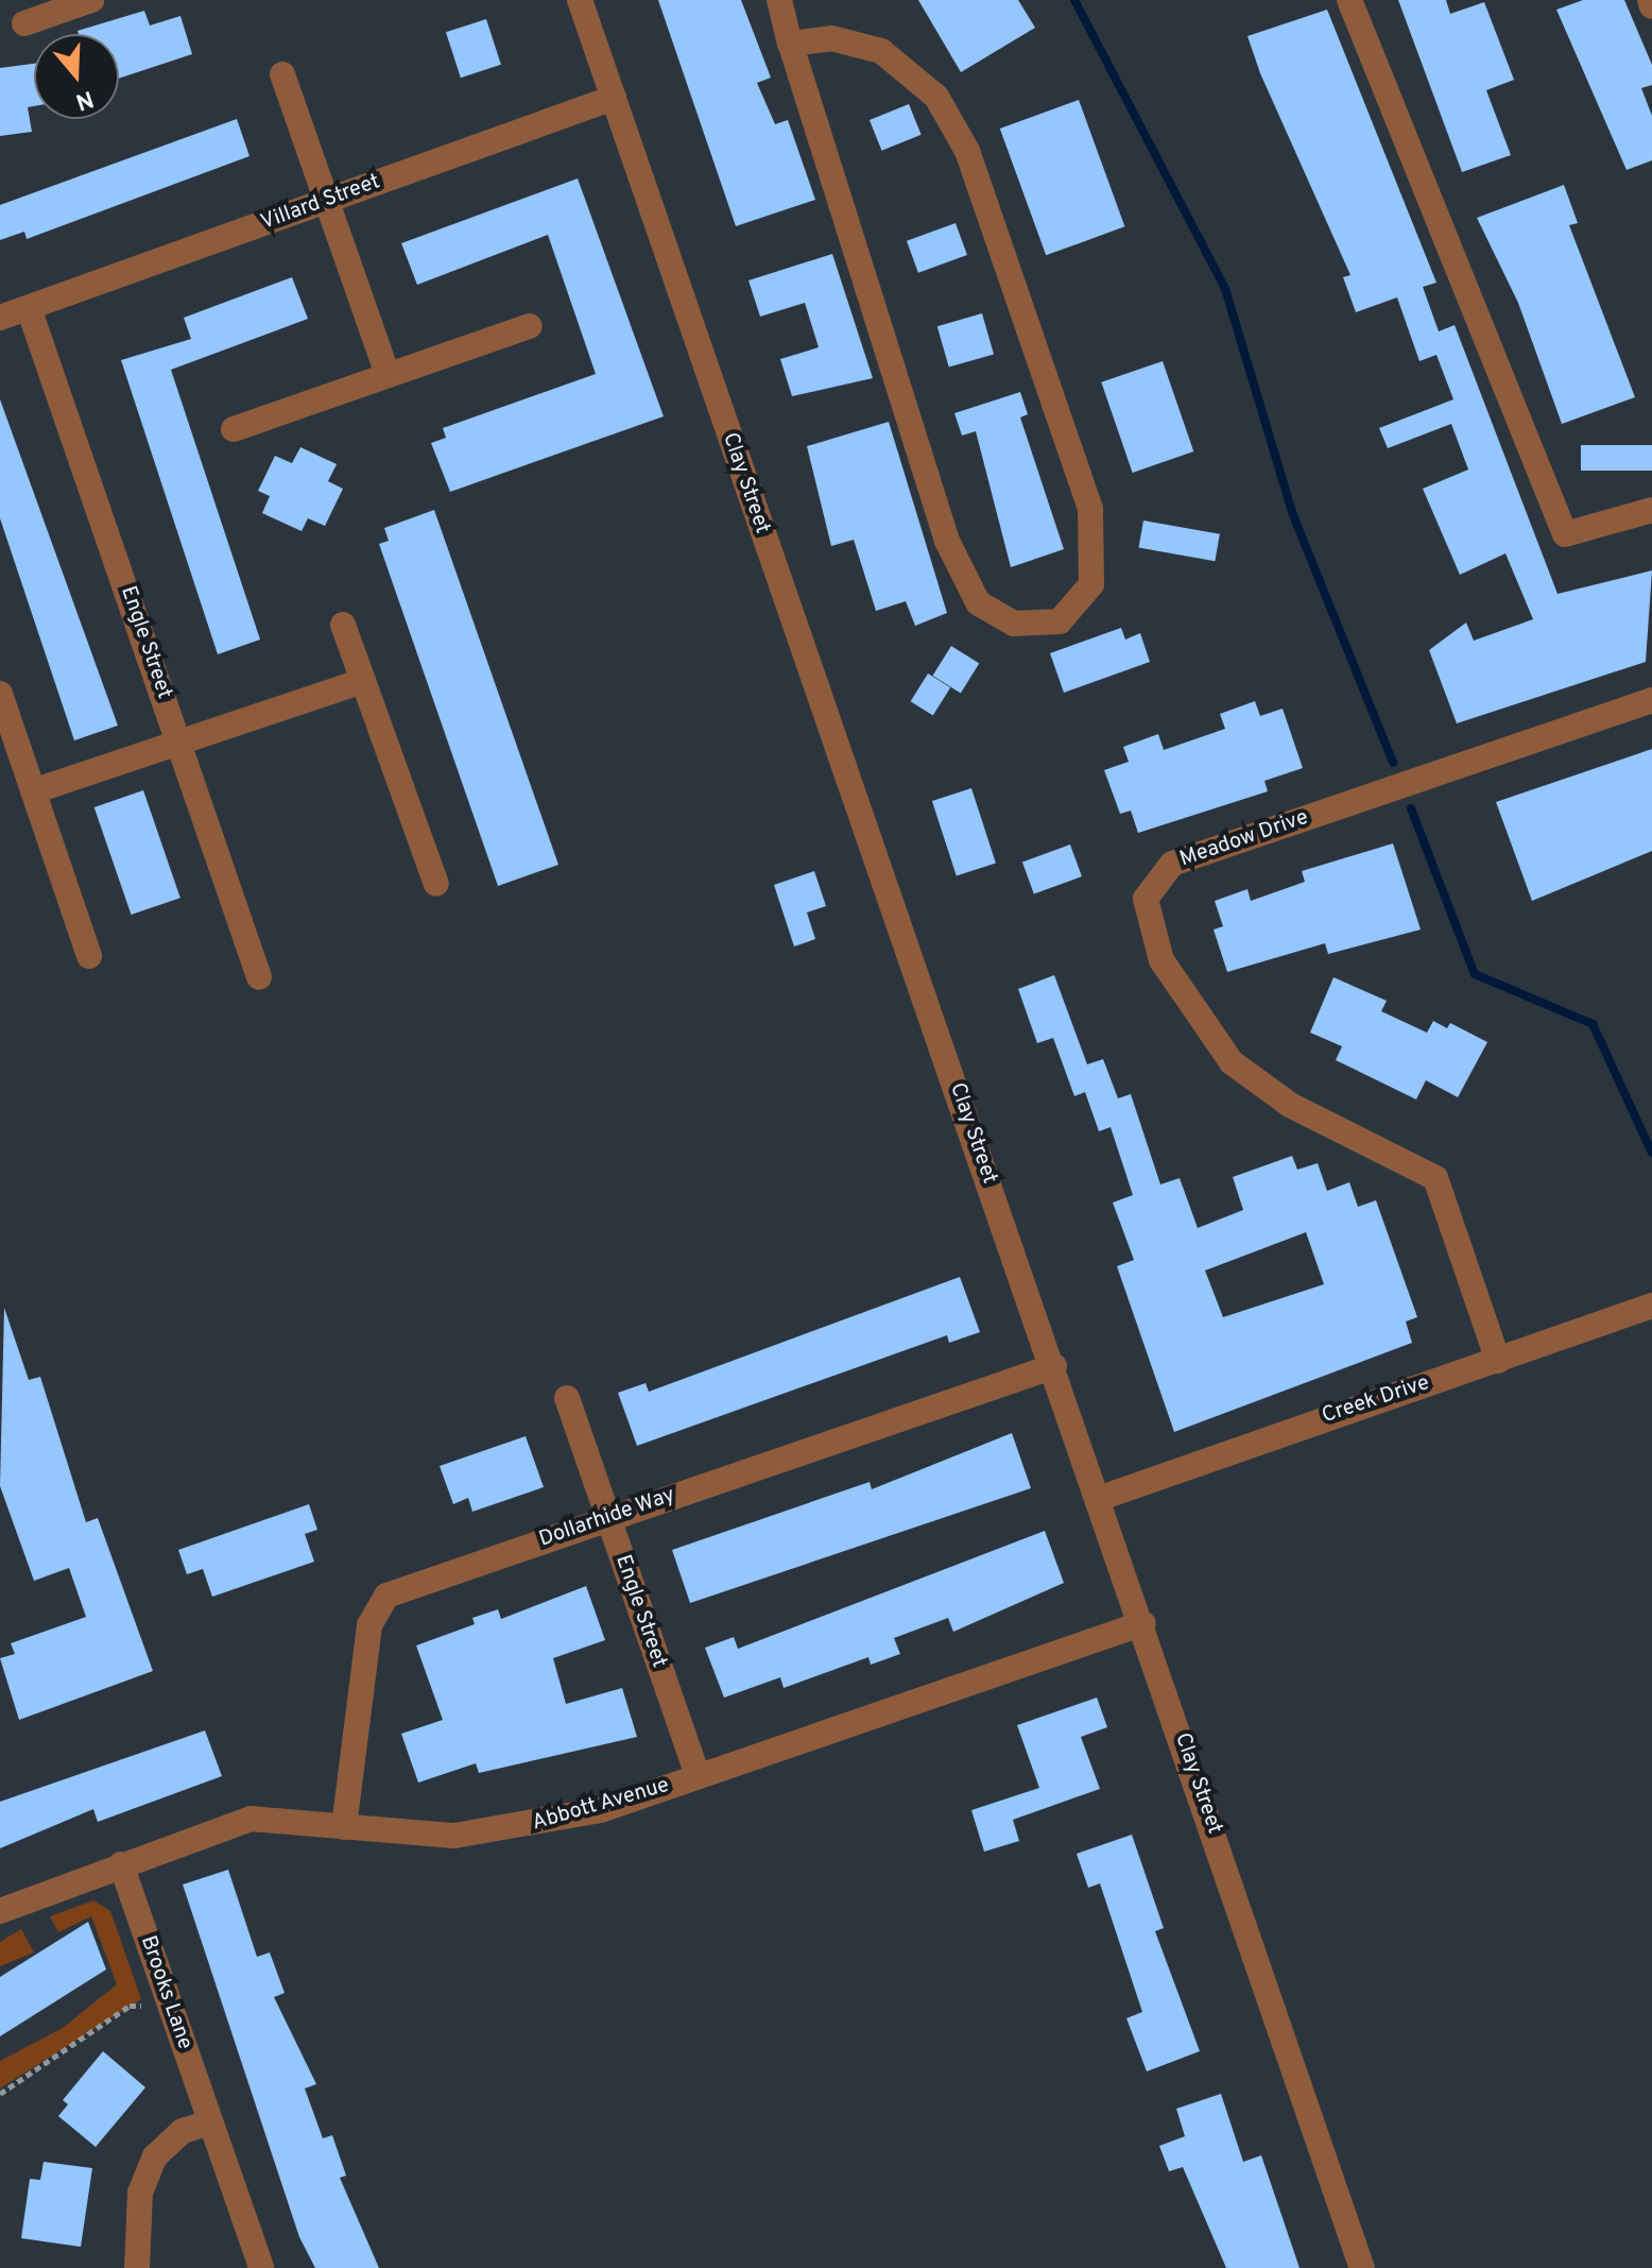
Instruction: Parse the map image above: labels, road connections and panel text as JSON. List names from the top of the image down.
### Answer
{
  "streets": {
    "street": [
      "Villard Street",
      "Clay Street",
      "Engle Street",
      "Meadow Drive",
      "Creek Drive",
      "Dollarhide Way",
      "Abbott Avenue",
      "Brooks Lane"
    ]
  },
  "crossings": [
    ["Villard Street", "Clay Street"],
    ["Villard Street", "Engle Street"],
    ["Clay Street", "Creek Drive"],
    ["Clay Street", "Dollarhide Way"],
    ["Clay Street", "Abbott Avenue"],
    ["Engle Street", "Dollarhide Way"],
    ["Engle Street", "Abbott Avenue"],
    ["Meadow Drive", "Creek Drive"],
    ["Dollarhide Way", "Abbott Avenue"],
    ["Abbott Avenue", "Brooks Lane"]
  ],
  "north": "bottom"
}
